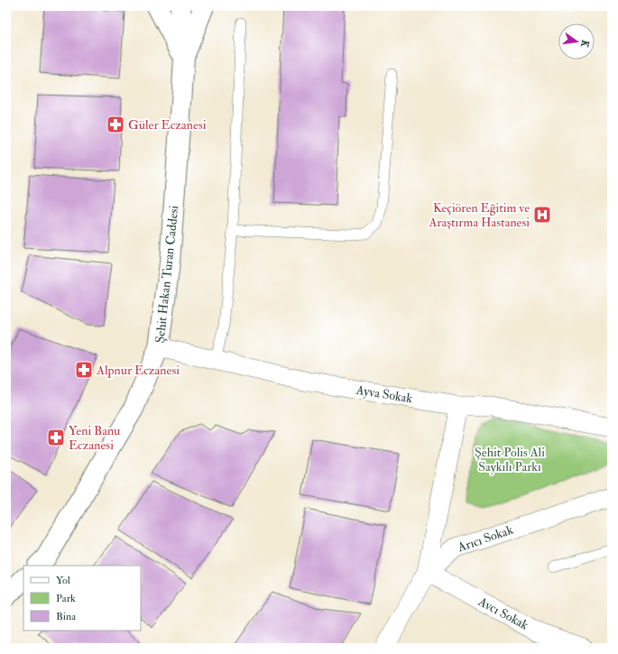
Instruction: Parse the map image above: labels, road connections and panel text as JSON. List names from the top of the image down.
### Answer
{
  "streets": {
    "main road": ["Şehit Hakan Turan Caddesi"],
    "street": ["Ayva Sokak", "Arıcı Sokak", "Avcı Sokak"]
  },
  "crossings": [
    ["Şehit Hakan Turan Caddesi", "Ayva Sokak"],
    ["Arıcı Sokak", "Avcı Sokak"]
  ],
  "parks": ["Şehit Polis Ali Saykılı Parkı"],
  "places": {
    "pharmacy": ["Güler Eczanesi", "Alpnur Eczanesi", "Yeni Banu Eczanesi"],
    "hospital": ["Keçiören Eğitim ve Araştırma Hastanesi"]
  },
  "legend": ["Yol", "Park", "Bina"],
  "north": "right"
}
